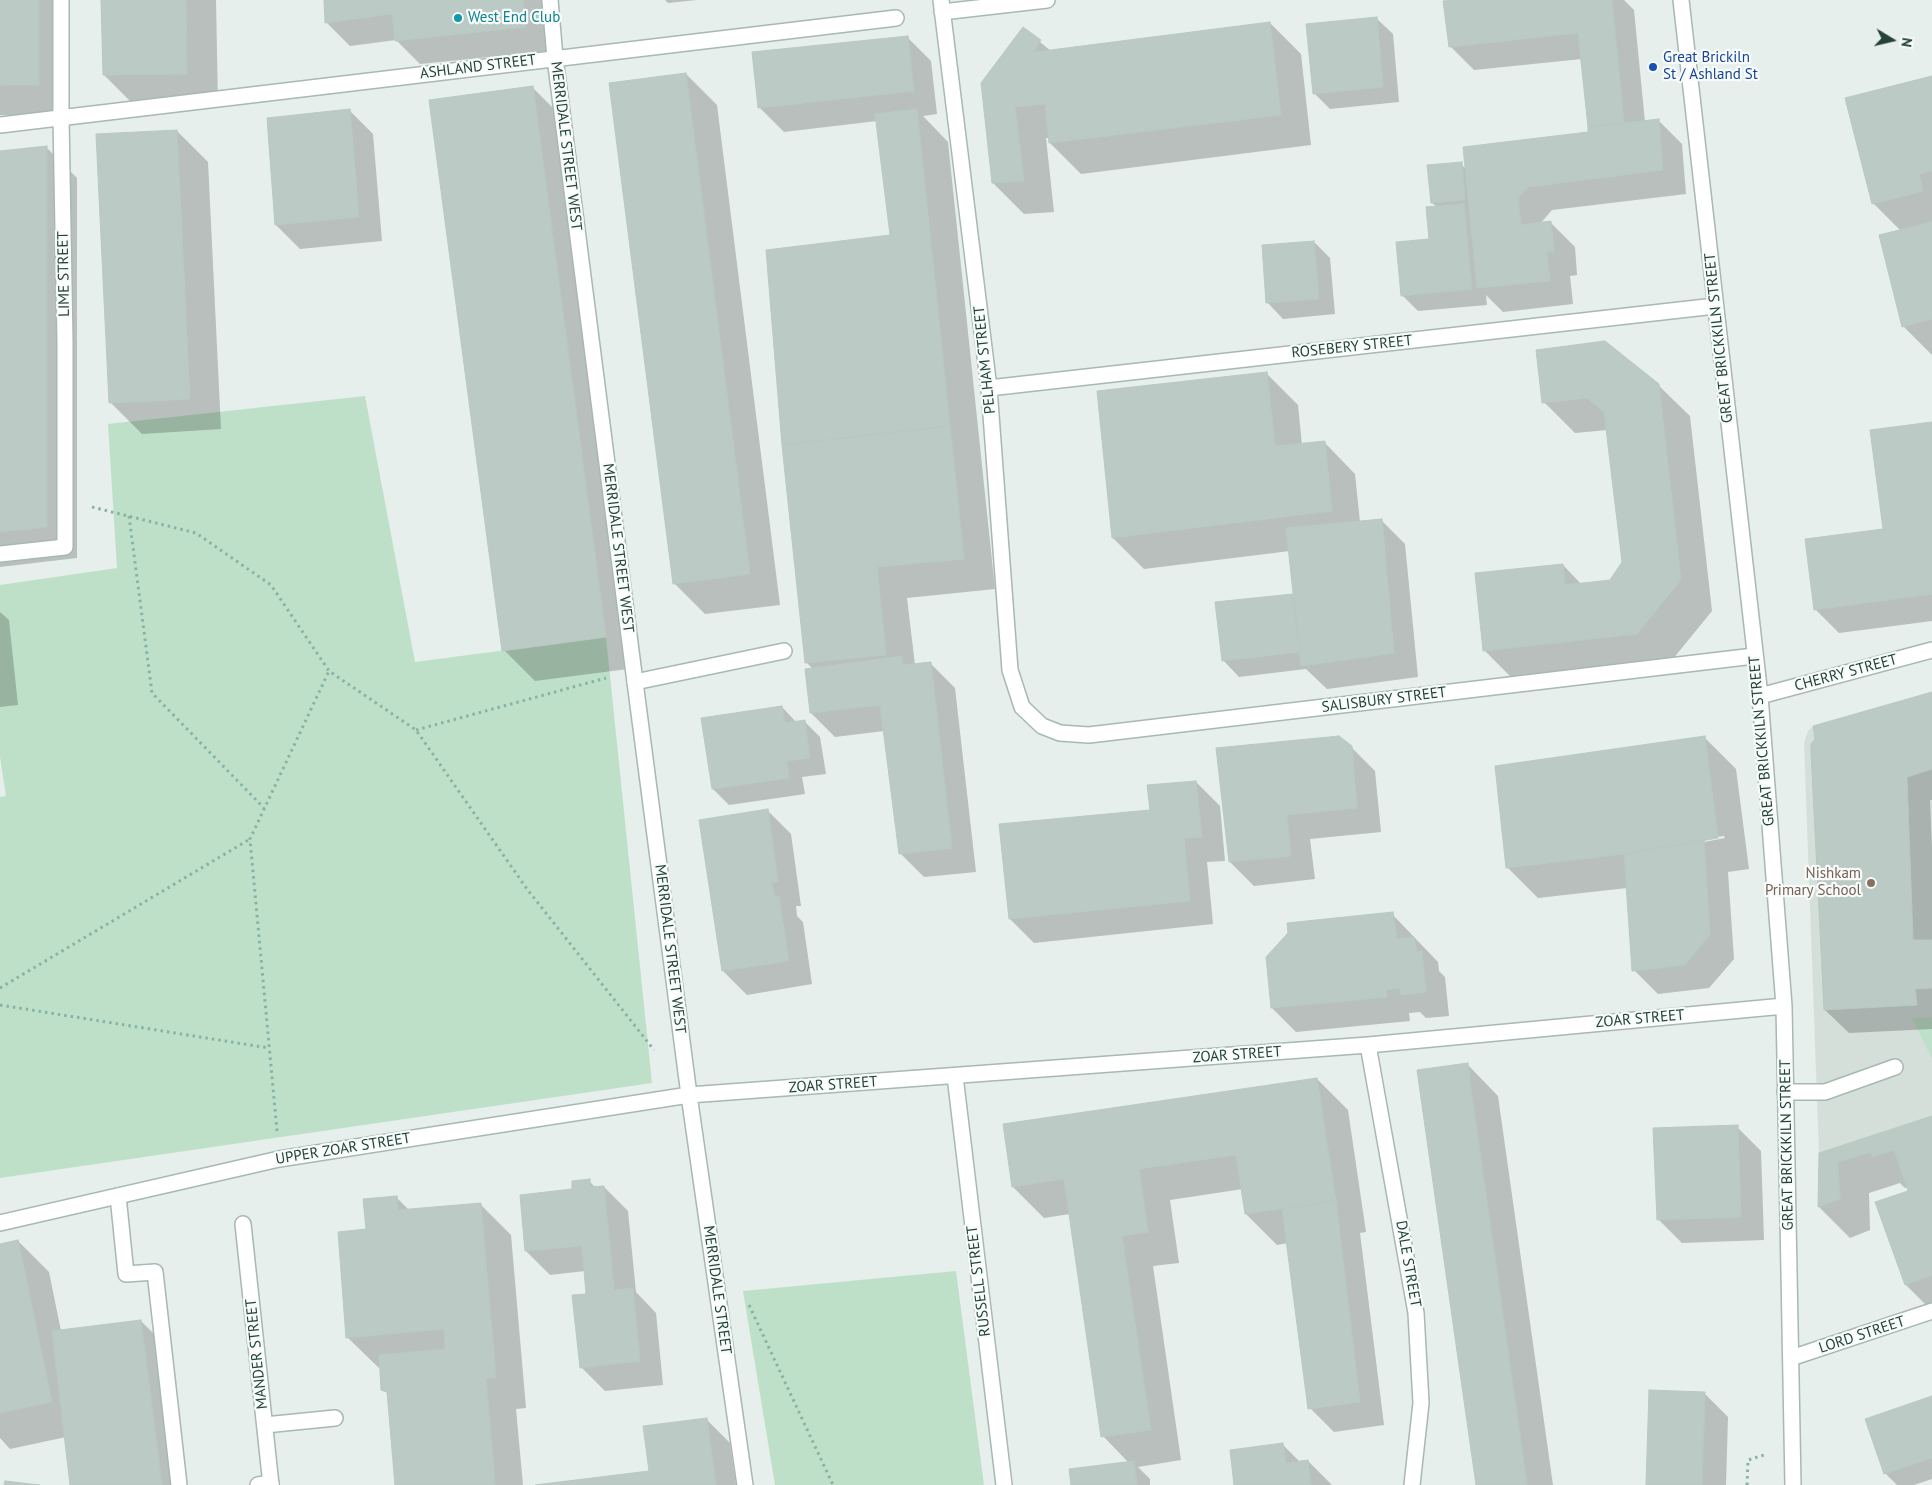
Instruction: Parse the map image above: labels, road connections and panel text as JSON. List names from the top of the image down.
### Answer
{
  "streets": {
    "street": [
      "ASHLAND STREET",
      "MERRIDALE STREET WEST",
      "LIME STREET",
      "GREAT BRICKKILN STREET",
      "ROSEBERY STREET",
      "PELHAM STREET",
      "CHERRY STREET",
      "SALISBURY STREET",
      "ZOAR STREET",
      "UPPER ZOAR STREET",
      "DALE STREET",
      "RUSSELL STREET",
      "MERRIDALE STREET",
      "LORD STREET",
      "MANDER STREET"
    ]
  },
  "crossings": [
    ["ASHLAND STREET", "MERRIDALE STREET WEST"],
    ["ASHLAND STREET", "LIME STREET"],
    ["MERRIDALE STREET WEST", "ZOAR STREET"],
    ["MERRIDALE STREET WEST", "UPPER ZOAR STREET"],
    ["MERRIDALE STREET WEST", "MERRIDALE STREET"],
    ["GREAT BRICKKILN STREET", "ROSEBERY STREET"],
    ["GREAT BRICKKILN STREET", "CHERRY STREET"],
    ["GREAT BRICKKILN STREET", "SALISBURY STREET"],
    ["GREAT BRICKKILN STREET", "ZOAR STREET"],
    ["GREAT BRICKKILN STREET", "LORD STREET"],
    ["ROSEBERY STREET", "PELHAM STREET"],
    ["PELHAM STREET", "SALISBURY STREET"],
    ["ZOAR STREET", "UPPER ZOAR STREET"],
    ["ZOAR STREET", "DALE STREET"],
    ["ZOAR STREET", "RUSSELL STREET"],
    ["ZOAR STREET", "MERRIDALE STREET"],
    ["UPPER ZOAR STREET", "MERRIDALE STREET"]
  ],
  "places": ["West End Club", "Great Brickiln St / Ashland St", "Nishkam Primary School"],
  "north": "right"
}
